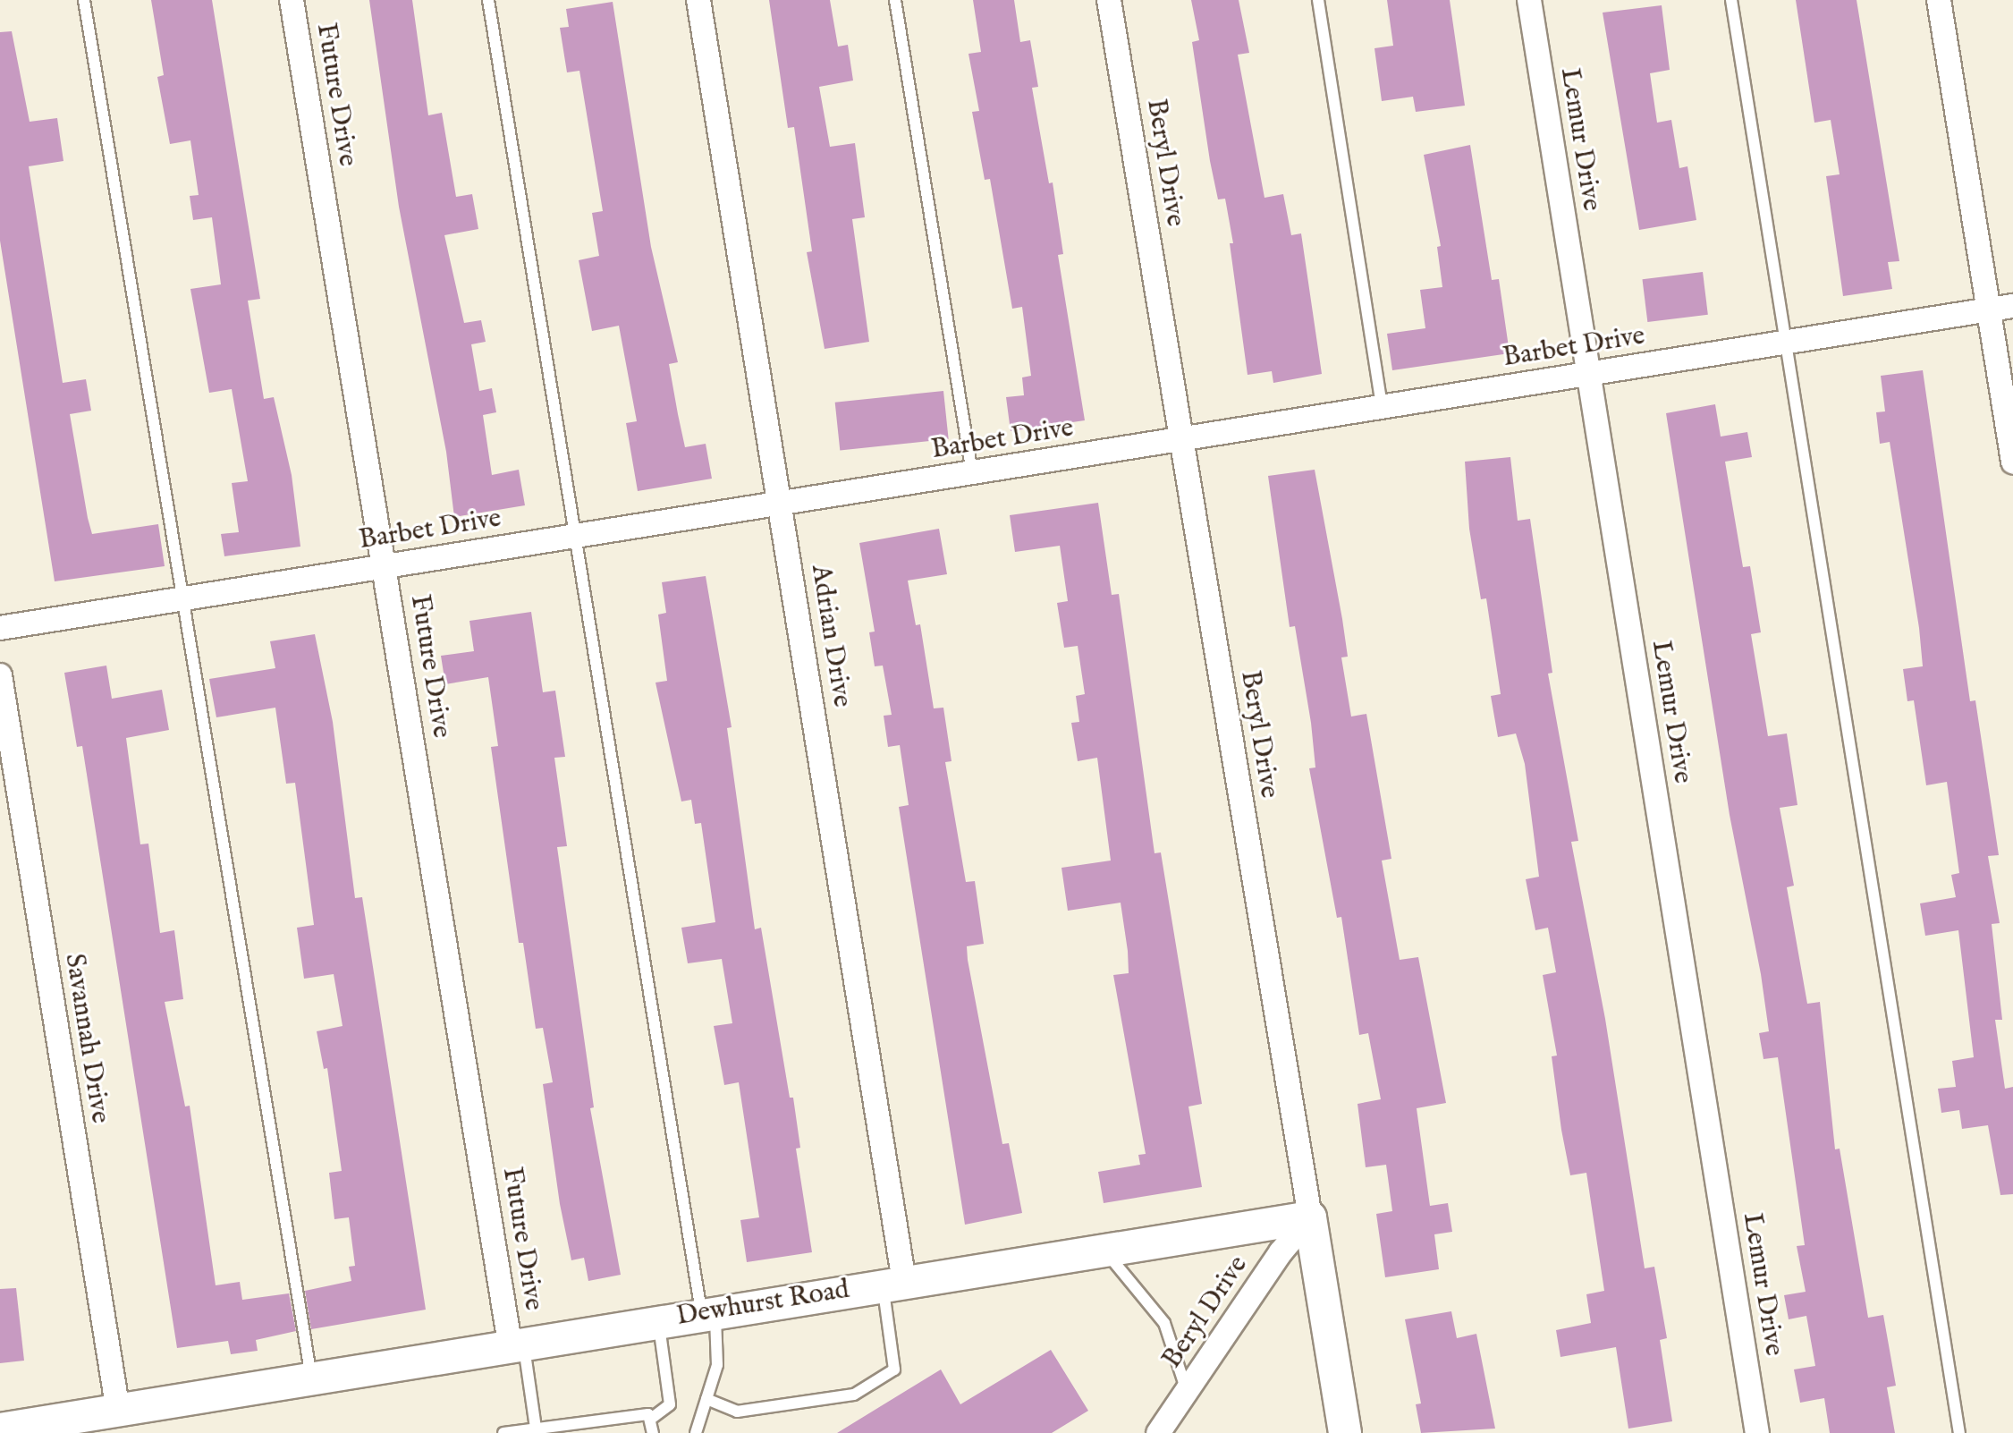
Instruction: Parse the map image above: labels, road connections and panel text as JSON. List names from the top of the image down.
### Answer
{
  "streets": {
    "street": [
      "Future Drive",
      "Lemur Drive",
      "Beryl Drive",
      "Barbet Drive",
      "Adrian Drive",
      "Savannah Drive",
      "Dewhurst Road"
    ]
  },
  "crossings": [
    ["Future Drive", "Barbet Drive"],
    ["Future Drive", "Dewhurst Road"],
    ["Lemur Drive", "Barbet Drive"],
    ["Beryl Drive", "Barbet Drive"],
    ["Beryl Drive", "Dewhurst Road"],
    ["Barbet Drive", "Adrian Drive"],
    ["Adrian Drive", "Dewhurst Road"],
    ["Savannah Drive", "Dewhurst Road"]
  ]
}
